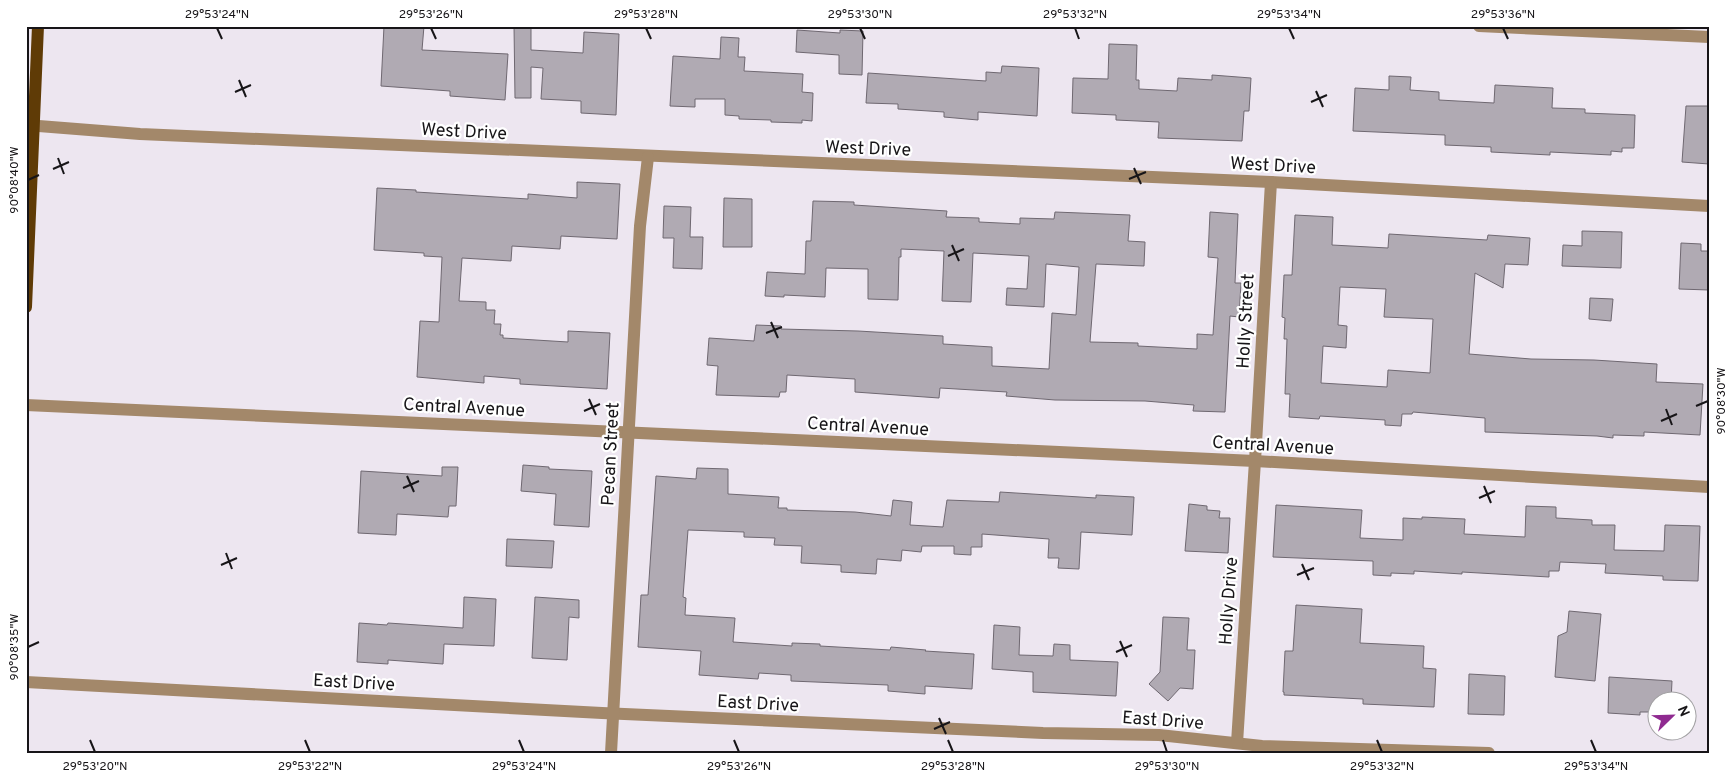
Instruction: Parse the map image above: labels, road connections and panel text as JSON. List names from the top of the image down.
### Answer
{
  "streets": {
    "street": [
      "West Drive",
      "Holly Street",
      "Central Avenue",
      "Pecan Street",
      "Holly Drive",
      "East Drive"
    ]
  },
  "crossings": [
    ["West Drive", "Holly Street"],
    ["West Drive", "Pecan Street"],
    ["Holly Street", "Central Avenue"],
    ["Holly Street", "Holly Drive"],
    ["Central Avenue", "Pecan Street"],
    ["Central Avenue", "Holly Drive"],
    ["Pecan Street", "East Drive"],
    ["Holly Drive", "East Drive"]
  ],
  "north": "top right",
  "coordinates": [
    "29°53'24\"N",
    "29°53'26\"N",
    "29°53'28\"N",
    "29°53'30\"N",
    "29°53'32\"N",
    "29°53'34\"N",
    "29°53'36\"N",
    "90°08'40\"W",
    "90°08'30\"W",
    "90°08'35\"W",
    "29°53'20\"N",
    "29°53'22\"N"
  ]
}
